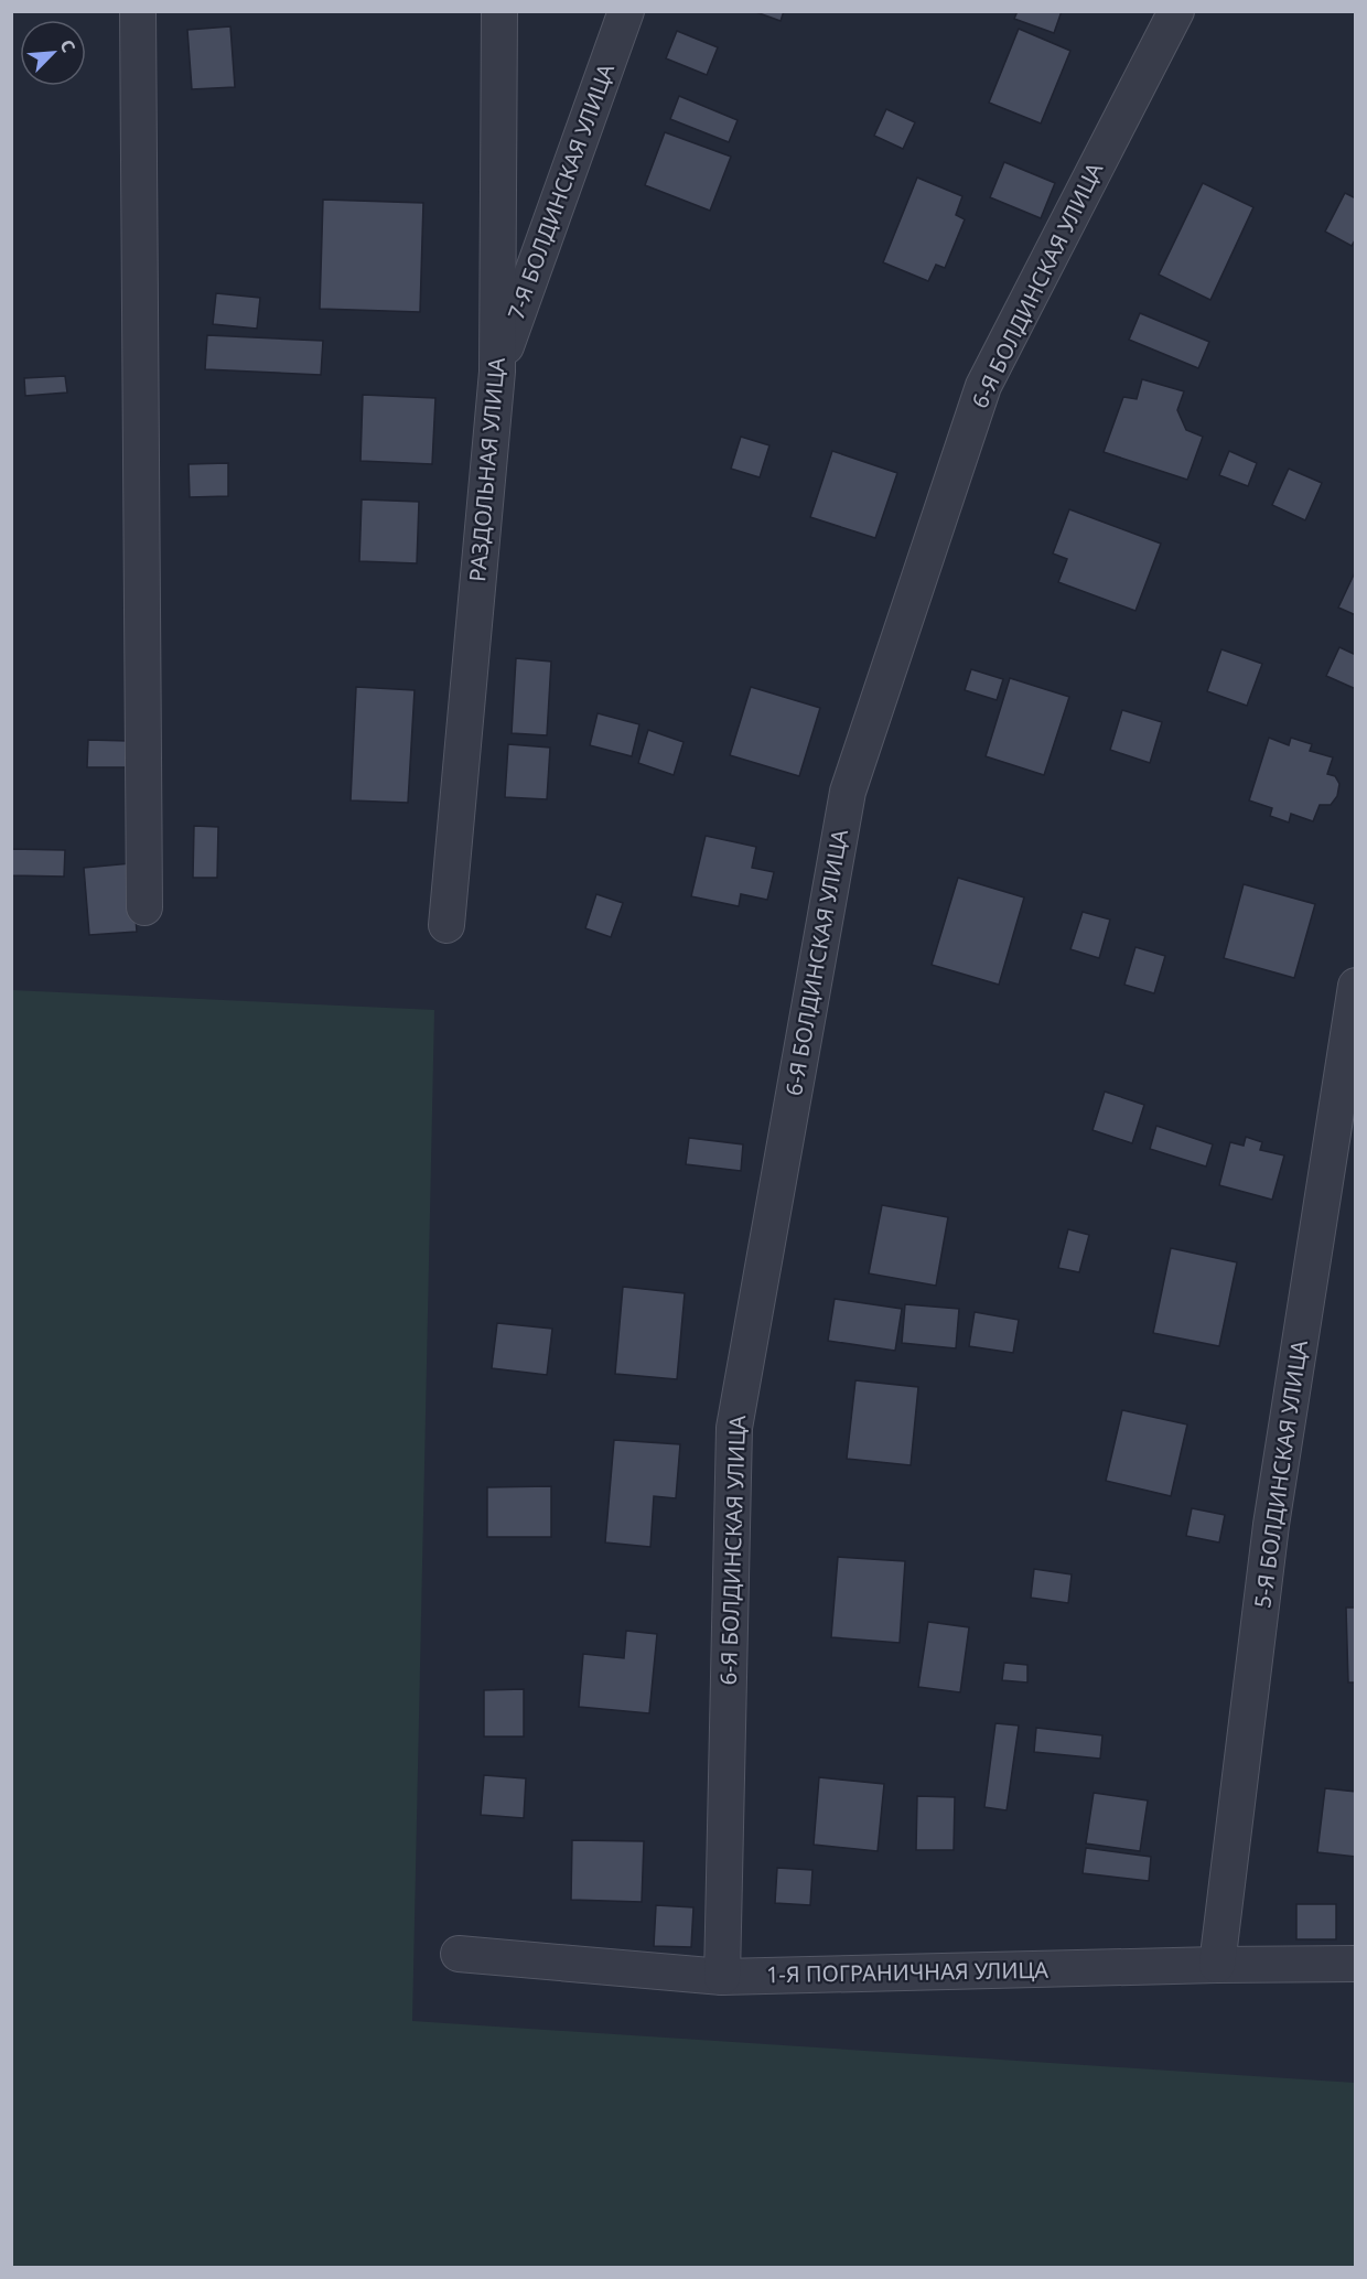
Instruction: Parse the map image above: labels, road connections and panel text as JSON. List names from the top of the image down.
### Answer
{
  "streets": {
    "street": [
      "7-Я БОЛДИНСКАЯ УЛИЦА",
      "6-Я БОЛДИНСКАЯ УЛИЦА",
      "РАЗДОЛЬНАЯ УЛИЦА",
      "5-Я БОЛДИНСКАЯ УЛИЦА",
      "1-Я ПОГРАНИЧНАЯ УЛИЦА"
    ]
  },
  "crossings": [
    ["7-Я БОЛДИНСКАЯ УЛИЦА", "РАЗДОЛЬНАЯ УЛИЦА"],
    ["6-Я БОЛДИНСКАЯ УЛИЦА", "1-Я ПОГРАНИЧНАЯ УЛИЦА"],
    ["5-Я БОЛДИНСКАЯ УЛИЦА", "1-Я ПОГРАНИЧНАЯ УЛИЦА"]
  ],
  "north": "top right"
}
